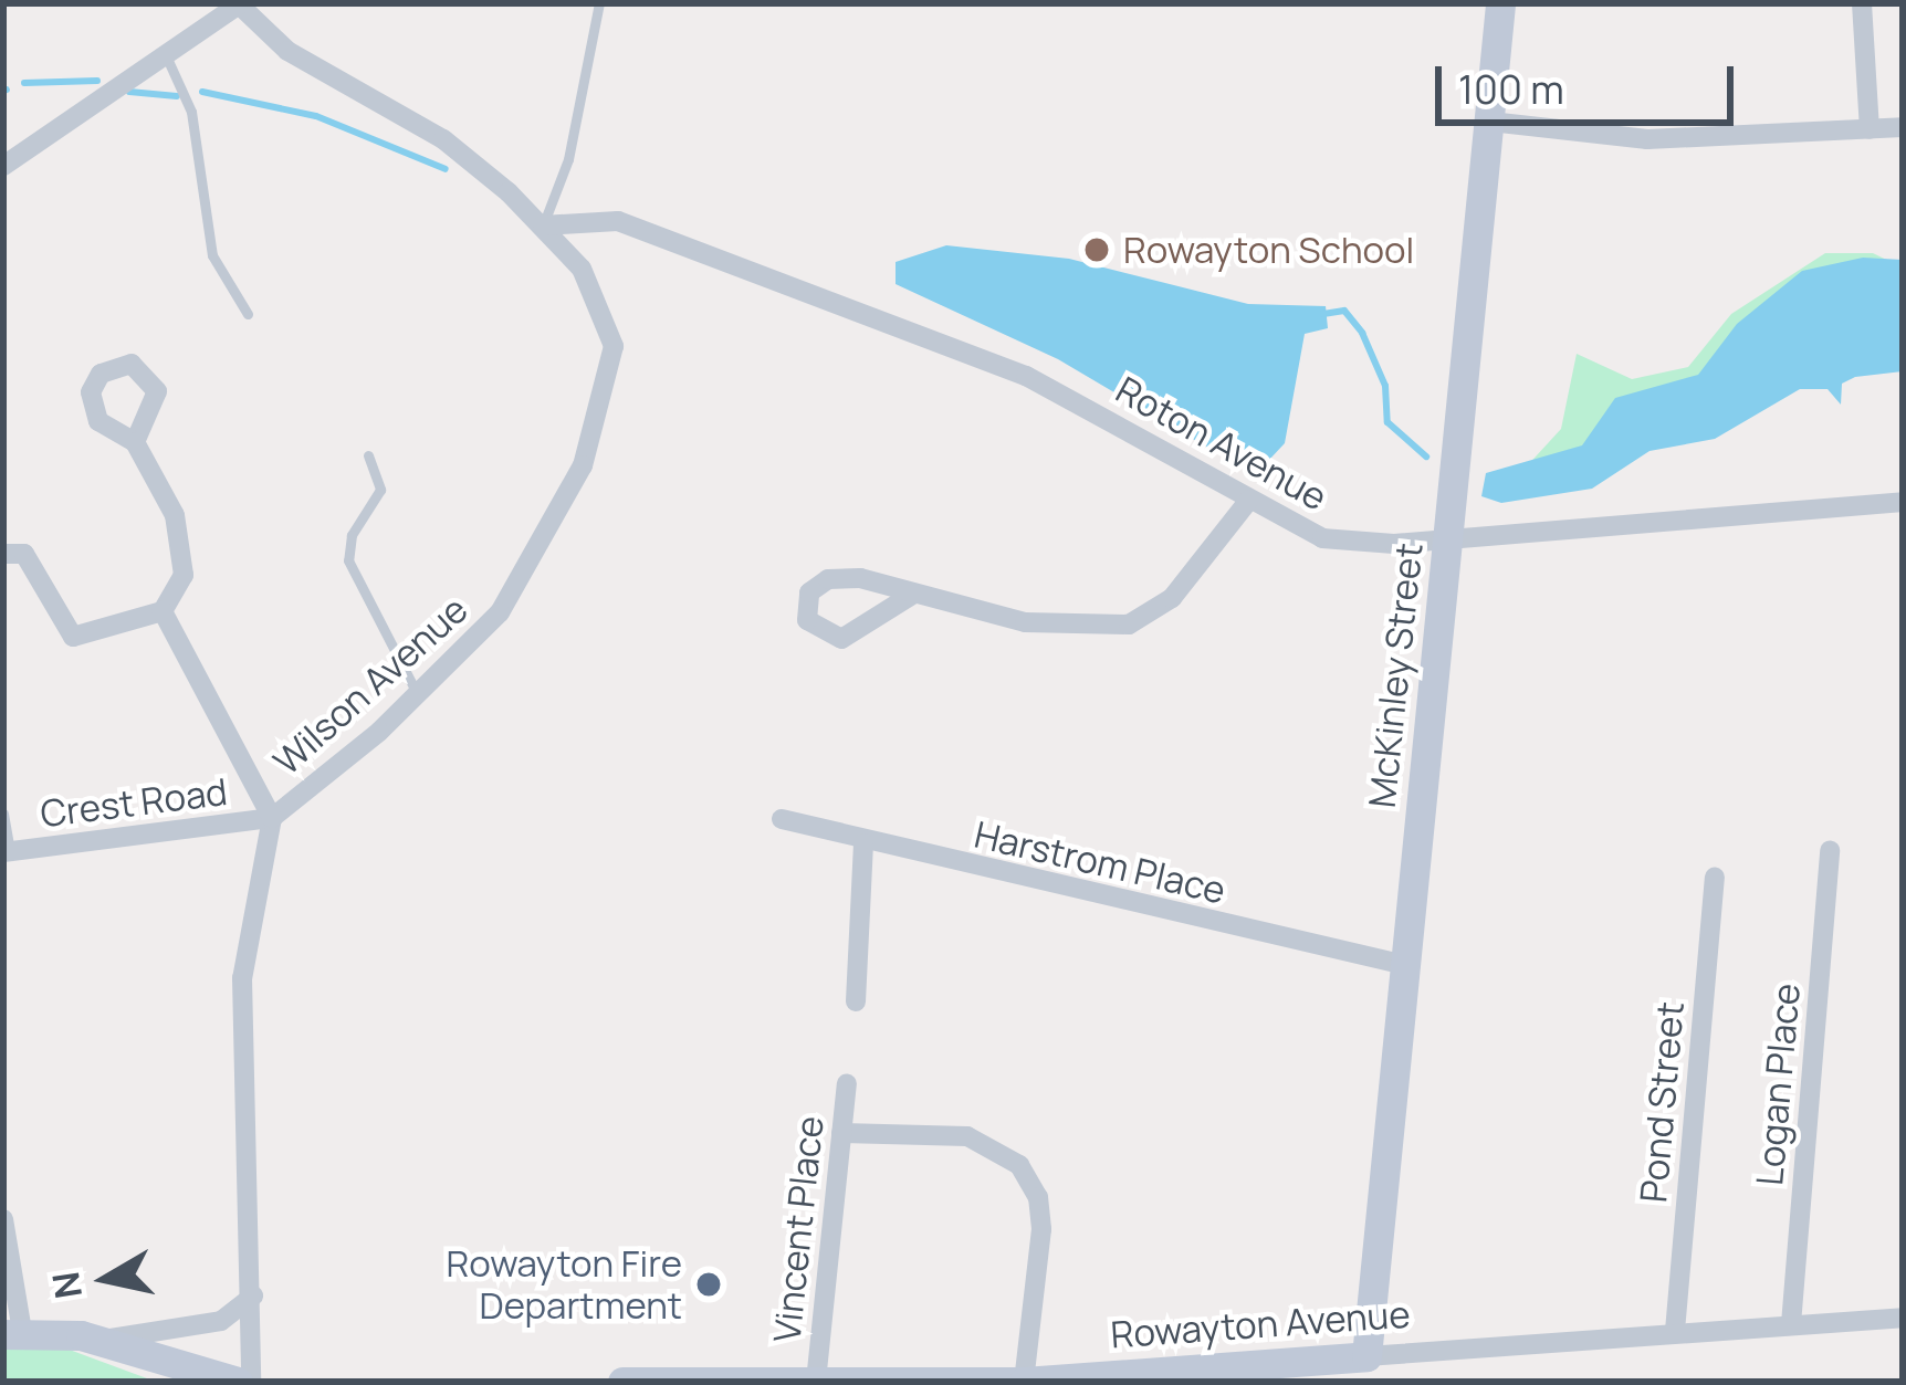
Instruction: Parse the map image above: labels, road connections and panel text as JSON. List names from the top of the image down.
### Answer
{
  "streets": {
    "main road": ["McKinley Street", "Rowayton Avenue"],
    "street": [
      "Roton Avenue",
      "Wilson Avenue",
      "Crest Road",
      "Harstrom Place",
      "Logan Place",
      "Pond Street",
      "Vincent Place"
    ]
  },
  "crossings": [
    ["Roton Avenue", "McKinley Street"],
    ["Roton Avenue", "Wilson Avenue"],
    ["McKinley Street", "Harstrom Place"],
    ["McKinley Street", "Rowayton Avenue"],
    ["Wilson Avenue", "Crest Road"],
    ["Logan Place", "Rowayton Avenue"],
    ["Pond Street", "Rowayton Avenue"],
    ["Vincent Place", "Rowayton Avenue"]
  ],
  "places": ["Rowayton School", "Rowayton Fire Department"],
  "scale_bar": "100 m",
  "north": "left"
}
